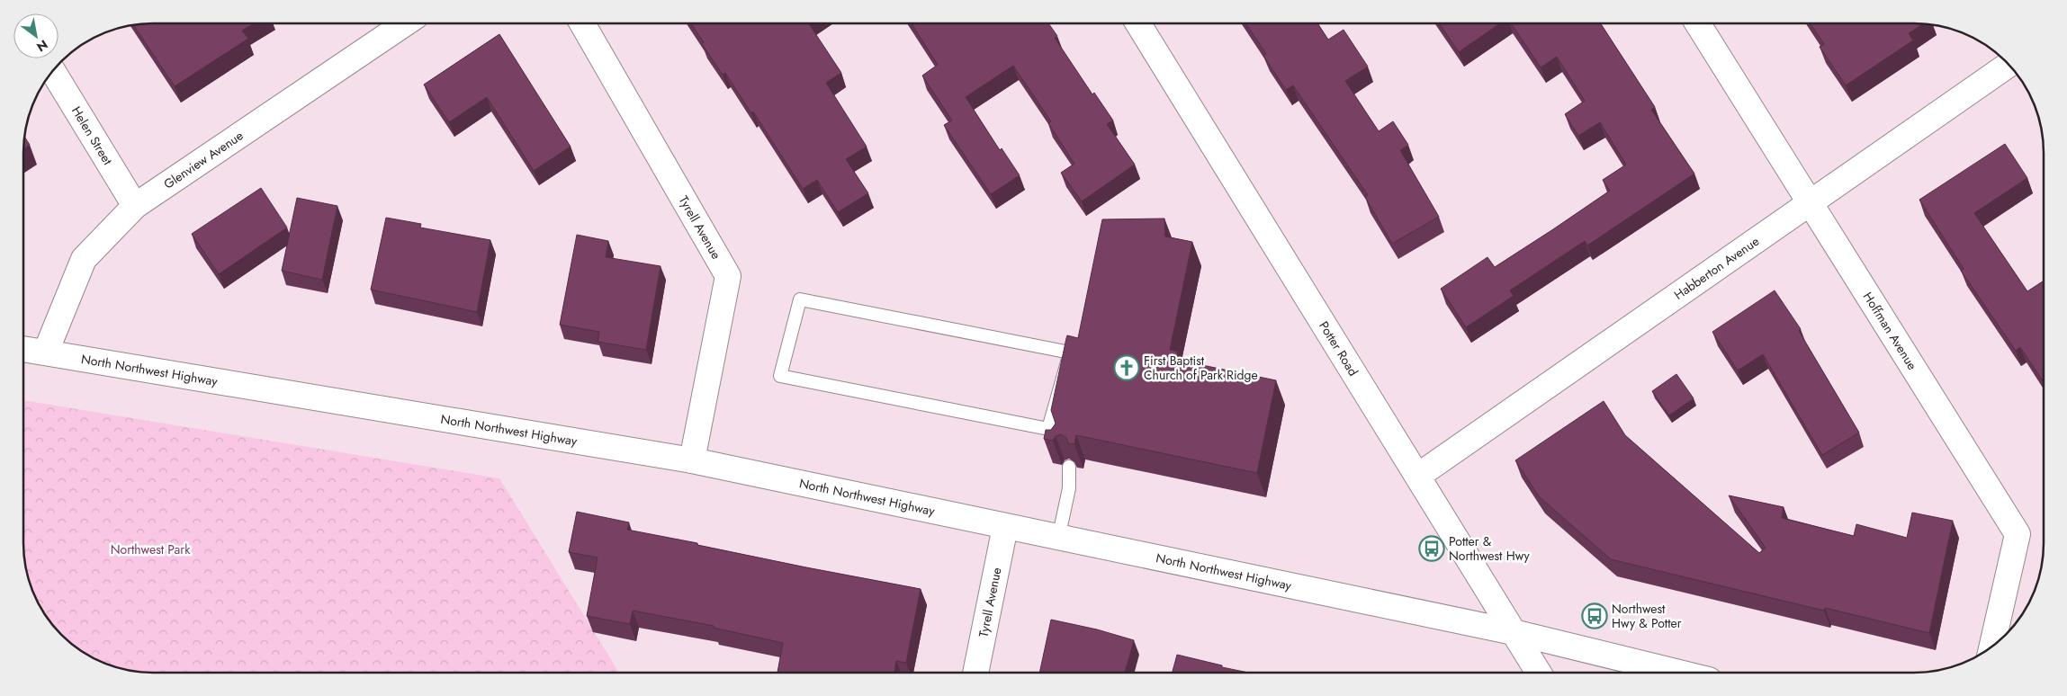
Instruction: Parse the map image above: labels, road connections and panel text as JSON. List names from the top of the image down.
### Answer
{
  "streets": {
    "street": [
      "Helen Street",
      "Glenview Avenue",
      "Tyrell Avenue",
      "Habberton Avenue",
      "Hoffman Avenue",
      "Potter Road",
      "North Northwest Highway"
    ]
  },
  "crossings": [
    ["Helen Street", "Glenview Avenue"],
    ["Glenview Avenue", "North Northwest Highway"],
    ["Tyrell Avenue", "North Northwest Highway"],
    ["Habberton Avenue", "Hoffman Avenue"],
    ["Habberton Avenue", "Potter Road"],
    ["Potter Road", "North Northwest Highway"]
  ],
  "parks": ["Northwest Park"],
  "places": {
    "church": ["First Baptist Church of Park Ridge"],
    "bus stop": ["Potter & Northwest Hwy", "Northwest Hwy & Potter"]
  },
  "north": "bottom right"
}
